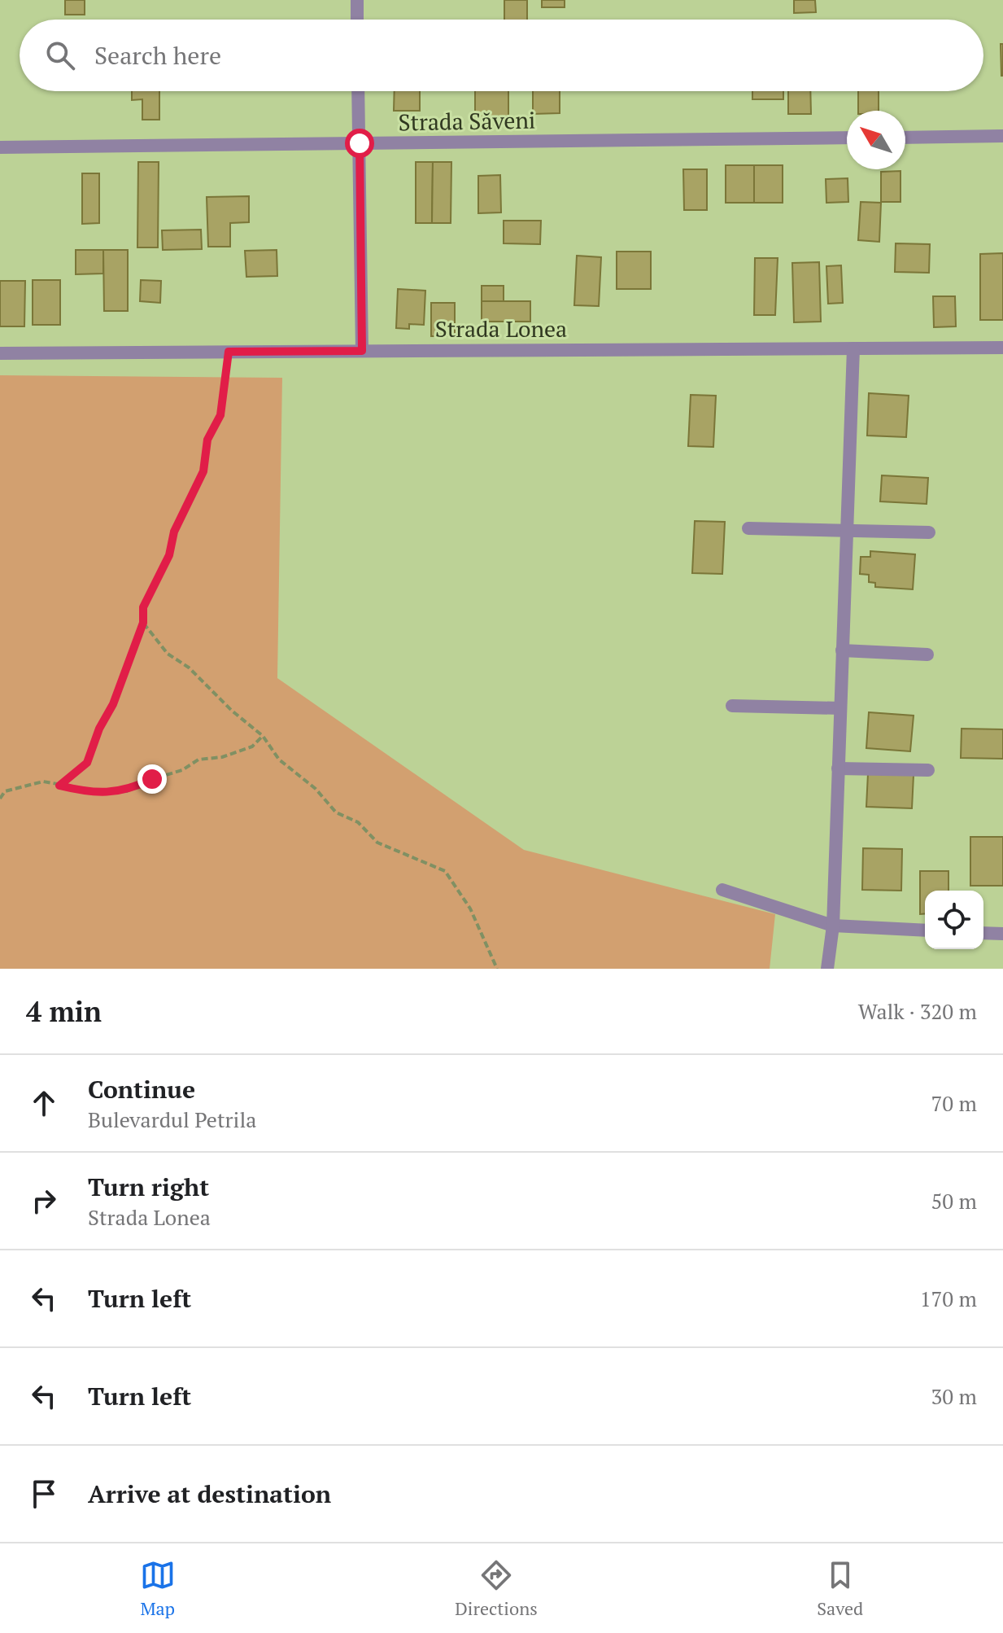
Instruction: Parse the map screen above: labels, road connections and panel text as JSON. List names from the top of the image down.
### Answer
{
  "streets": {
    "street": ["Strada Săveni", "Strada Lonea"]
  },
  "north": "top left",
  "page": {
    "search": "Search here",
    "heading": ["4 min", "Walk · 320 m"],
    "list": [
      ["Continue", "Bulevardul Petrila", "70 m"],
      ["Turn right", "Strada Lonea", "50 m"],
      ["Turn left", "170 m"],
      ["Turn left", "30 m"],
      "Arrive at destination"
    ],
    "nav": ["Map", "Directions", "Saved"]
  }
}
